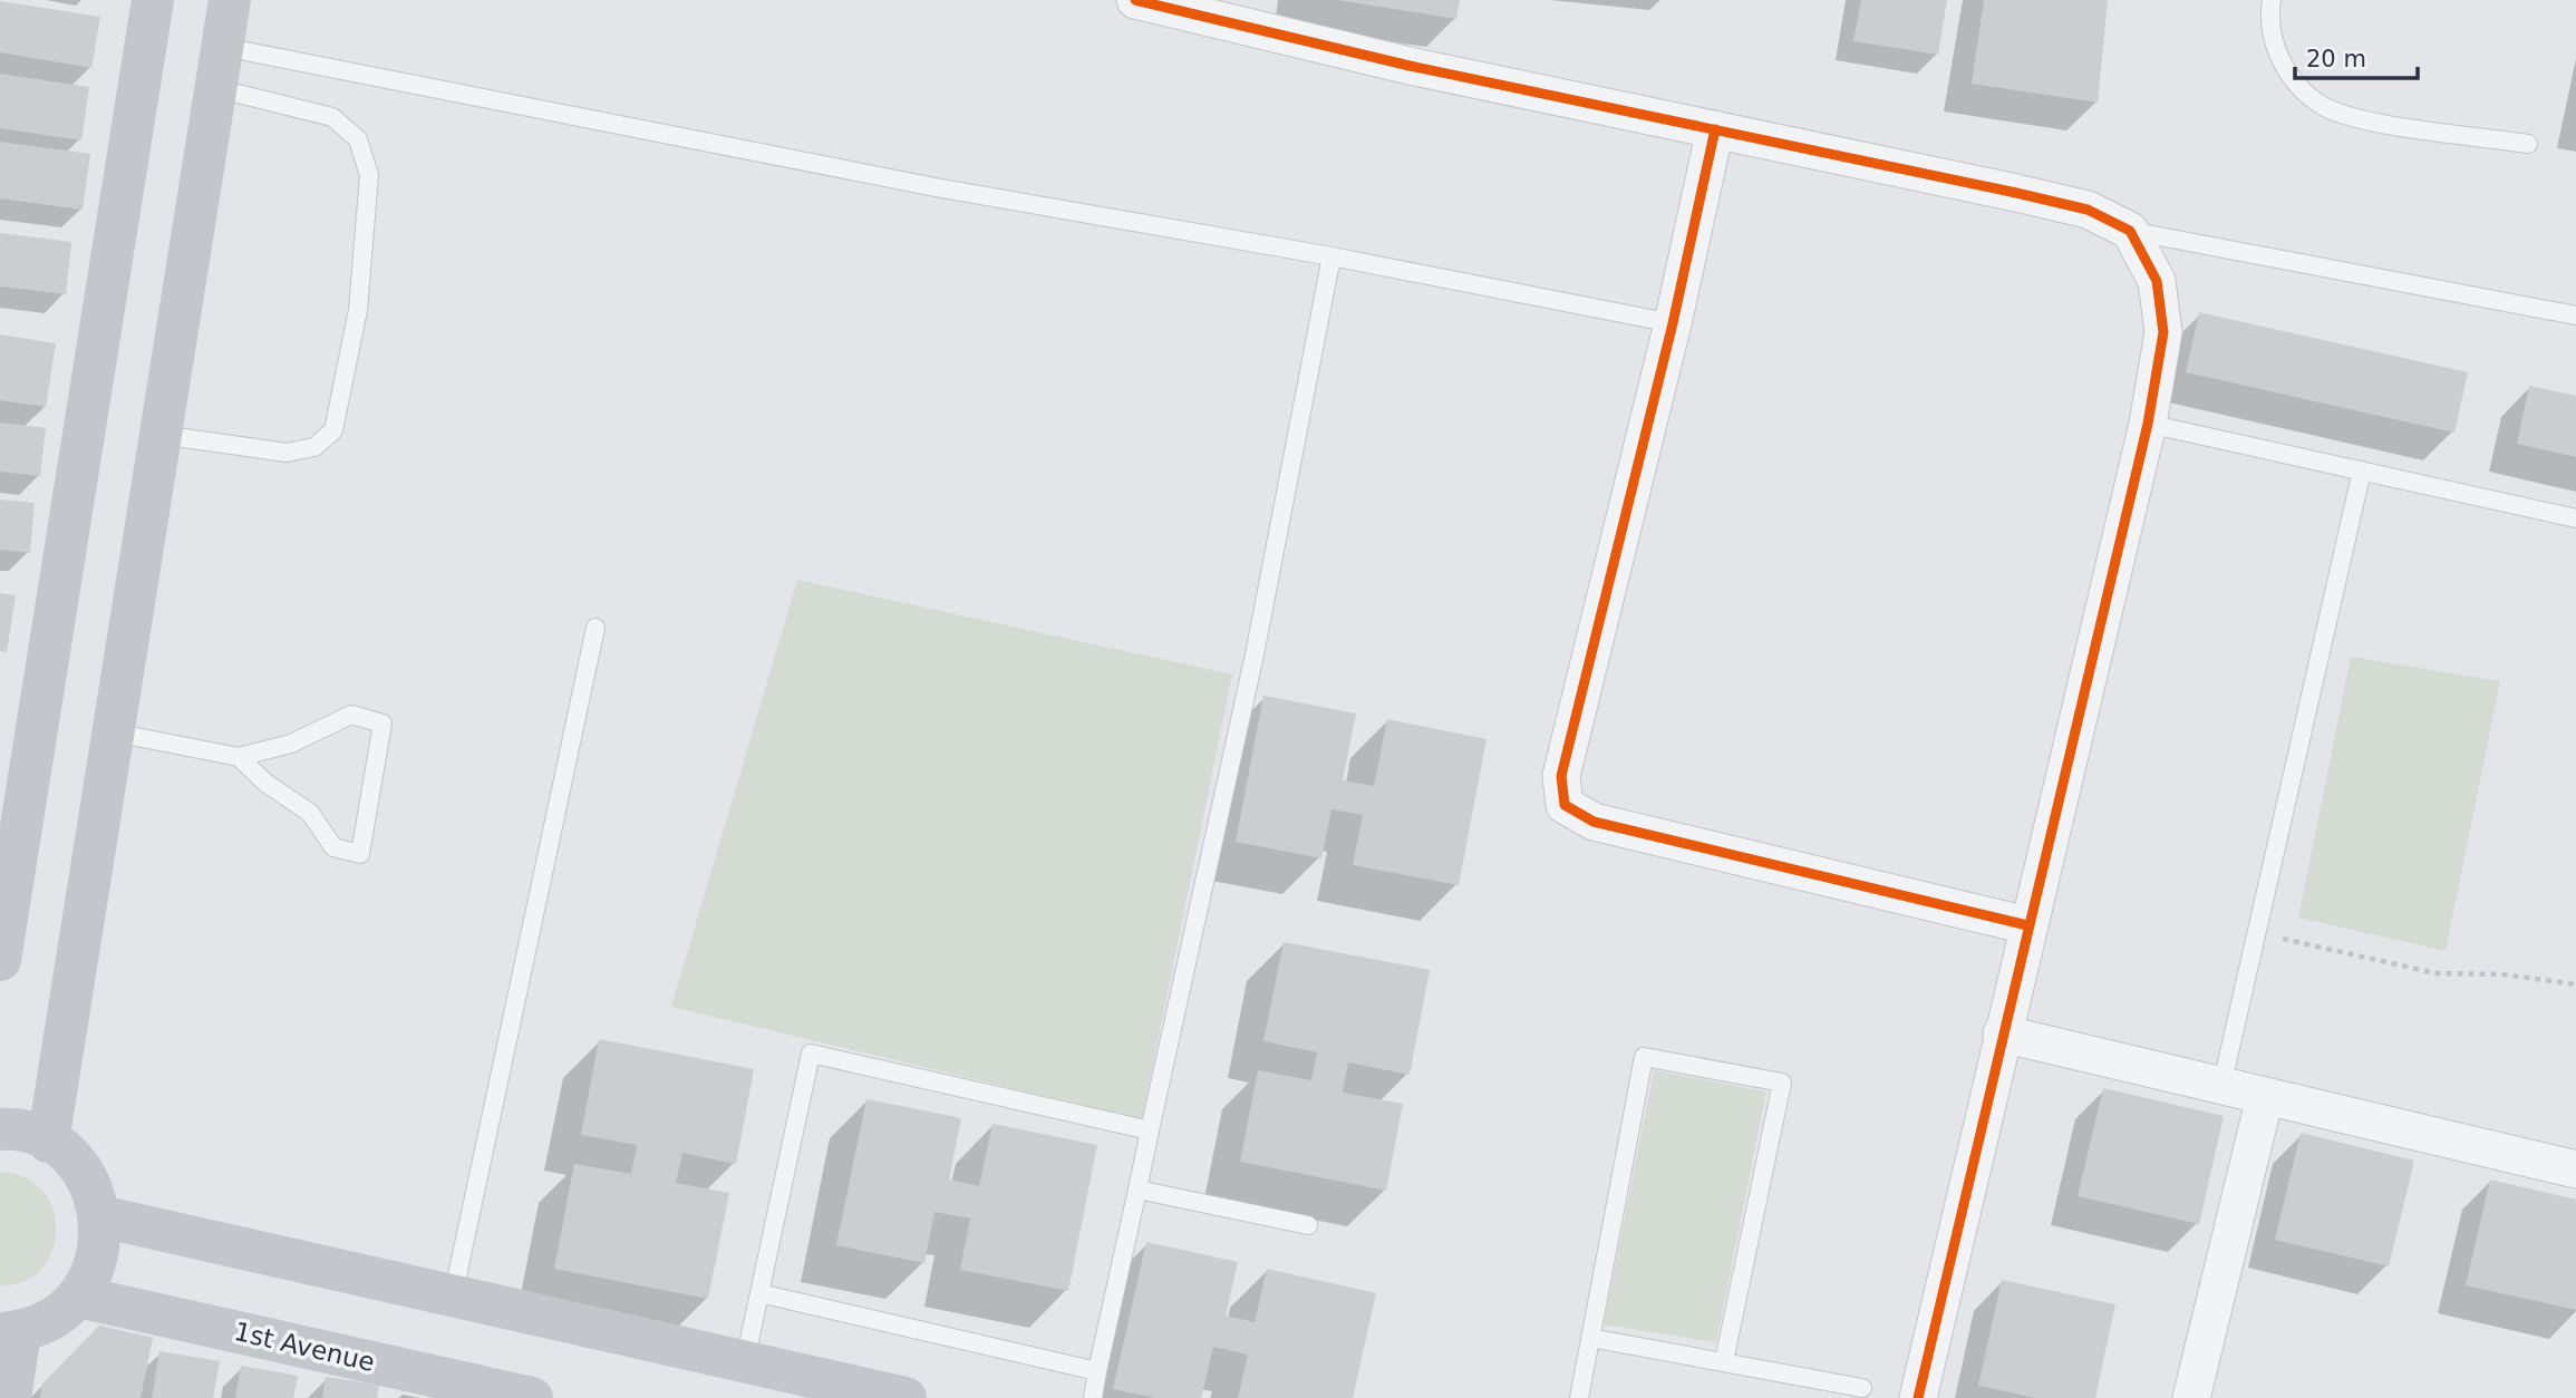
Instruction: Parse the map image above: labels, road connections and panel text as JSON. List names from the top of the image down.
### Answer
{
  "streets": {
    "street": ["1st Avenue"]
  },
  "scale_bar": "20 m"
}
